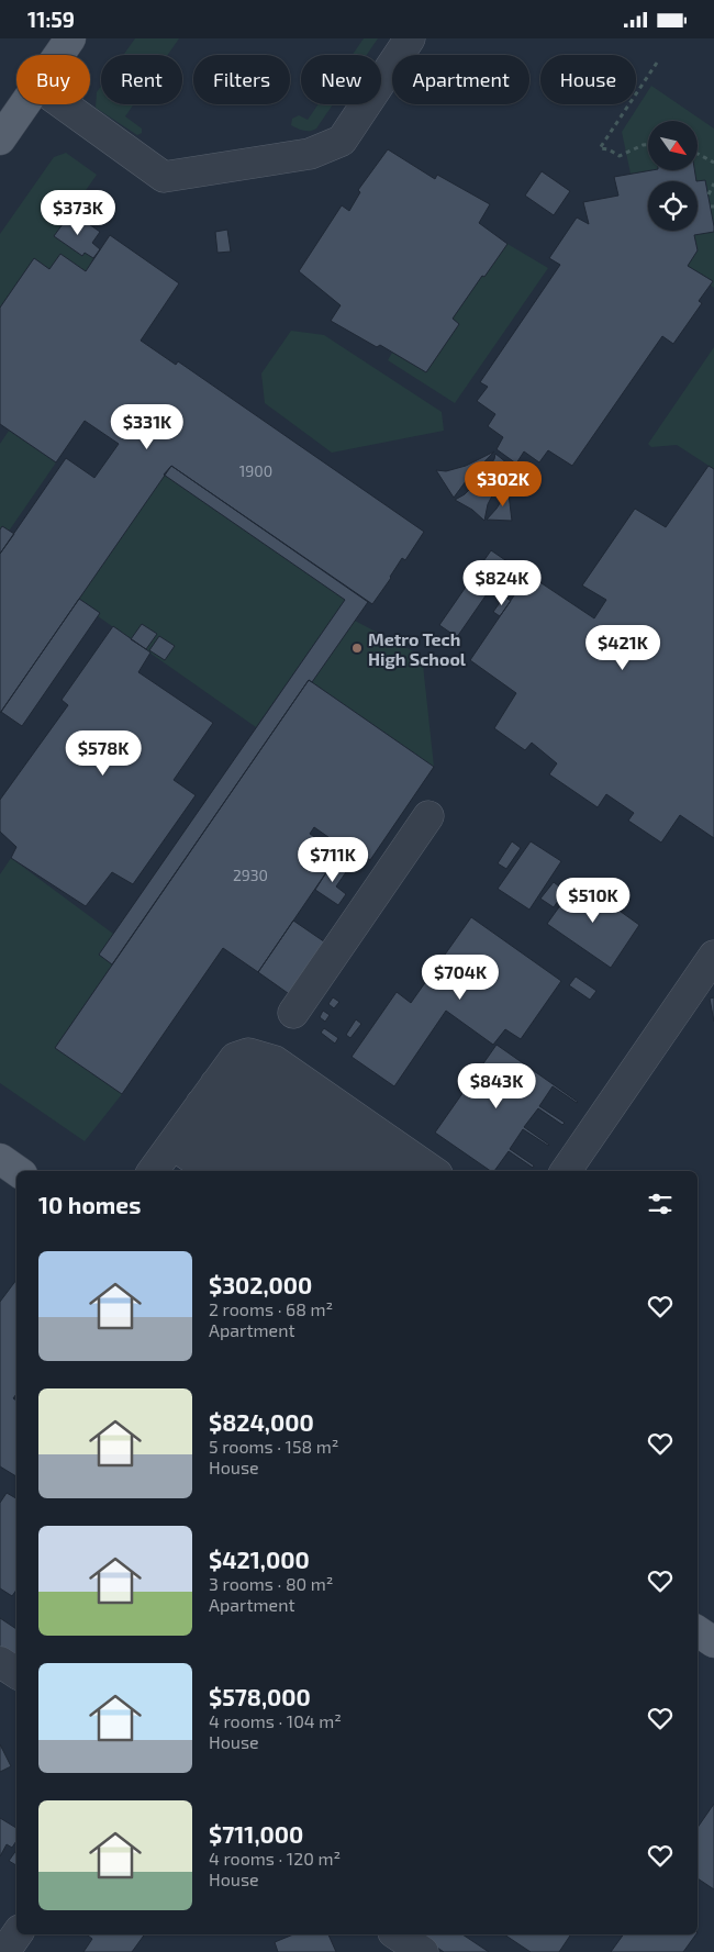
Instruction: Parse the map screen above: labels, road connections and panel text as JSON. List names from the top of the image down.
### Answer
{
  "places": ["Metro Tech High School"],
  "house_numbers": ["1900", "2930"],
  "north": "bottom right",
  "page": {
    "status": "11:59",
    "chip": [
      "Buy",
      "Rent",
      "Filters",
      "New",
      "Apartment",
      "House"
    ],
    "price": [
      "$373K",
      "$331K",
      "$302K",
      "$824K",
      "$421K",
      "$578K",
      "$711K",
      "$510K",
      "$704K",
      "$843K"
    ],
    "heading": "10 homes",
    "list": [
      {
        "name": "$302,000",
        "note": "2 rooms · 68 m² · Apartment"
      },
      {
        "name": "$824,000",
        "note": "5 rooms · 158 m² · House"
      },
      {
        "name": "$421,000",
        "note": "3 rooms · 80 m² · Apartment"
      },
      {
        "name": "$578,000",
        "note": "4 rooms · 104 m² · House"
      },
      {
        "name": "$711,000",
        "note": "4 rooms · 120 m² · House"
      }
    ]
  }
}
